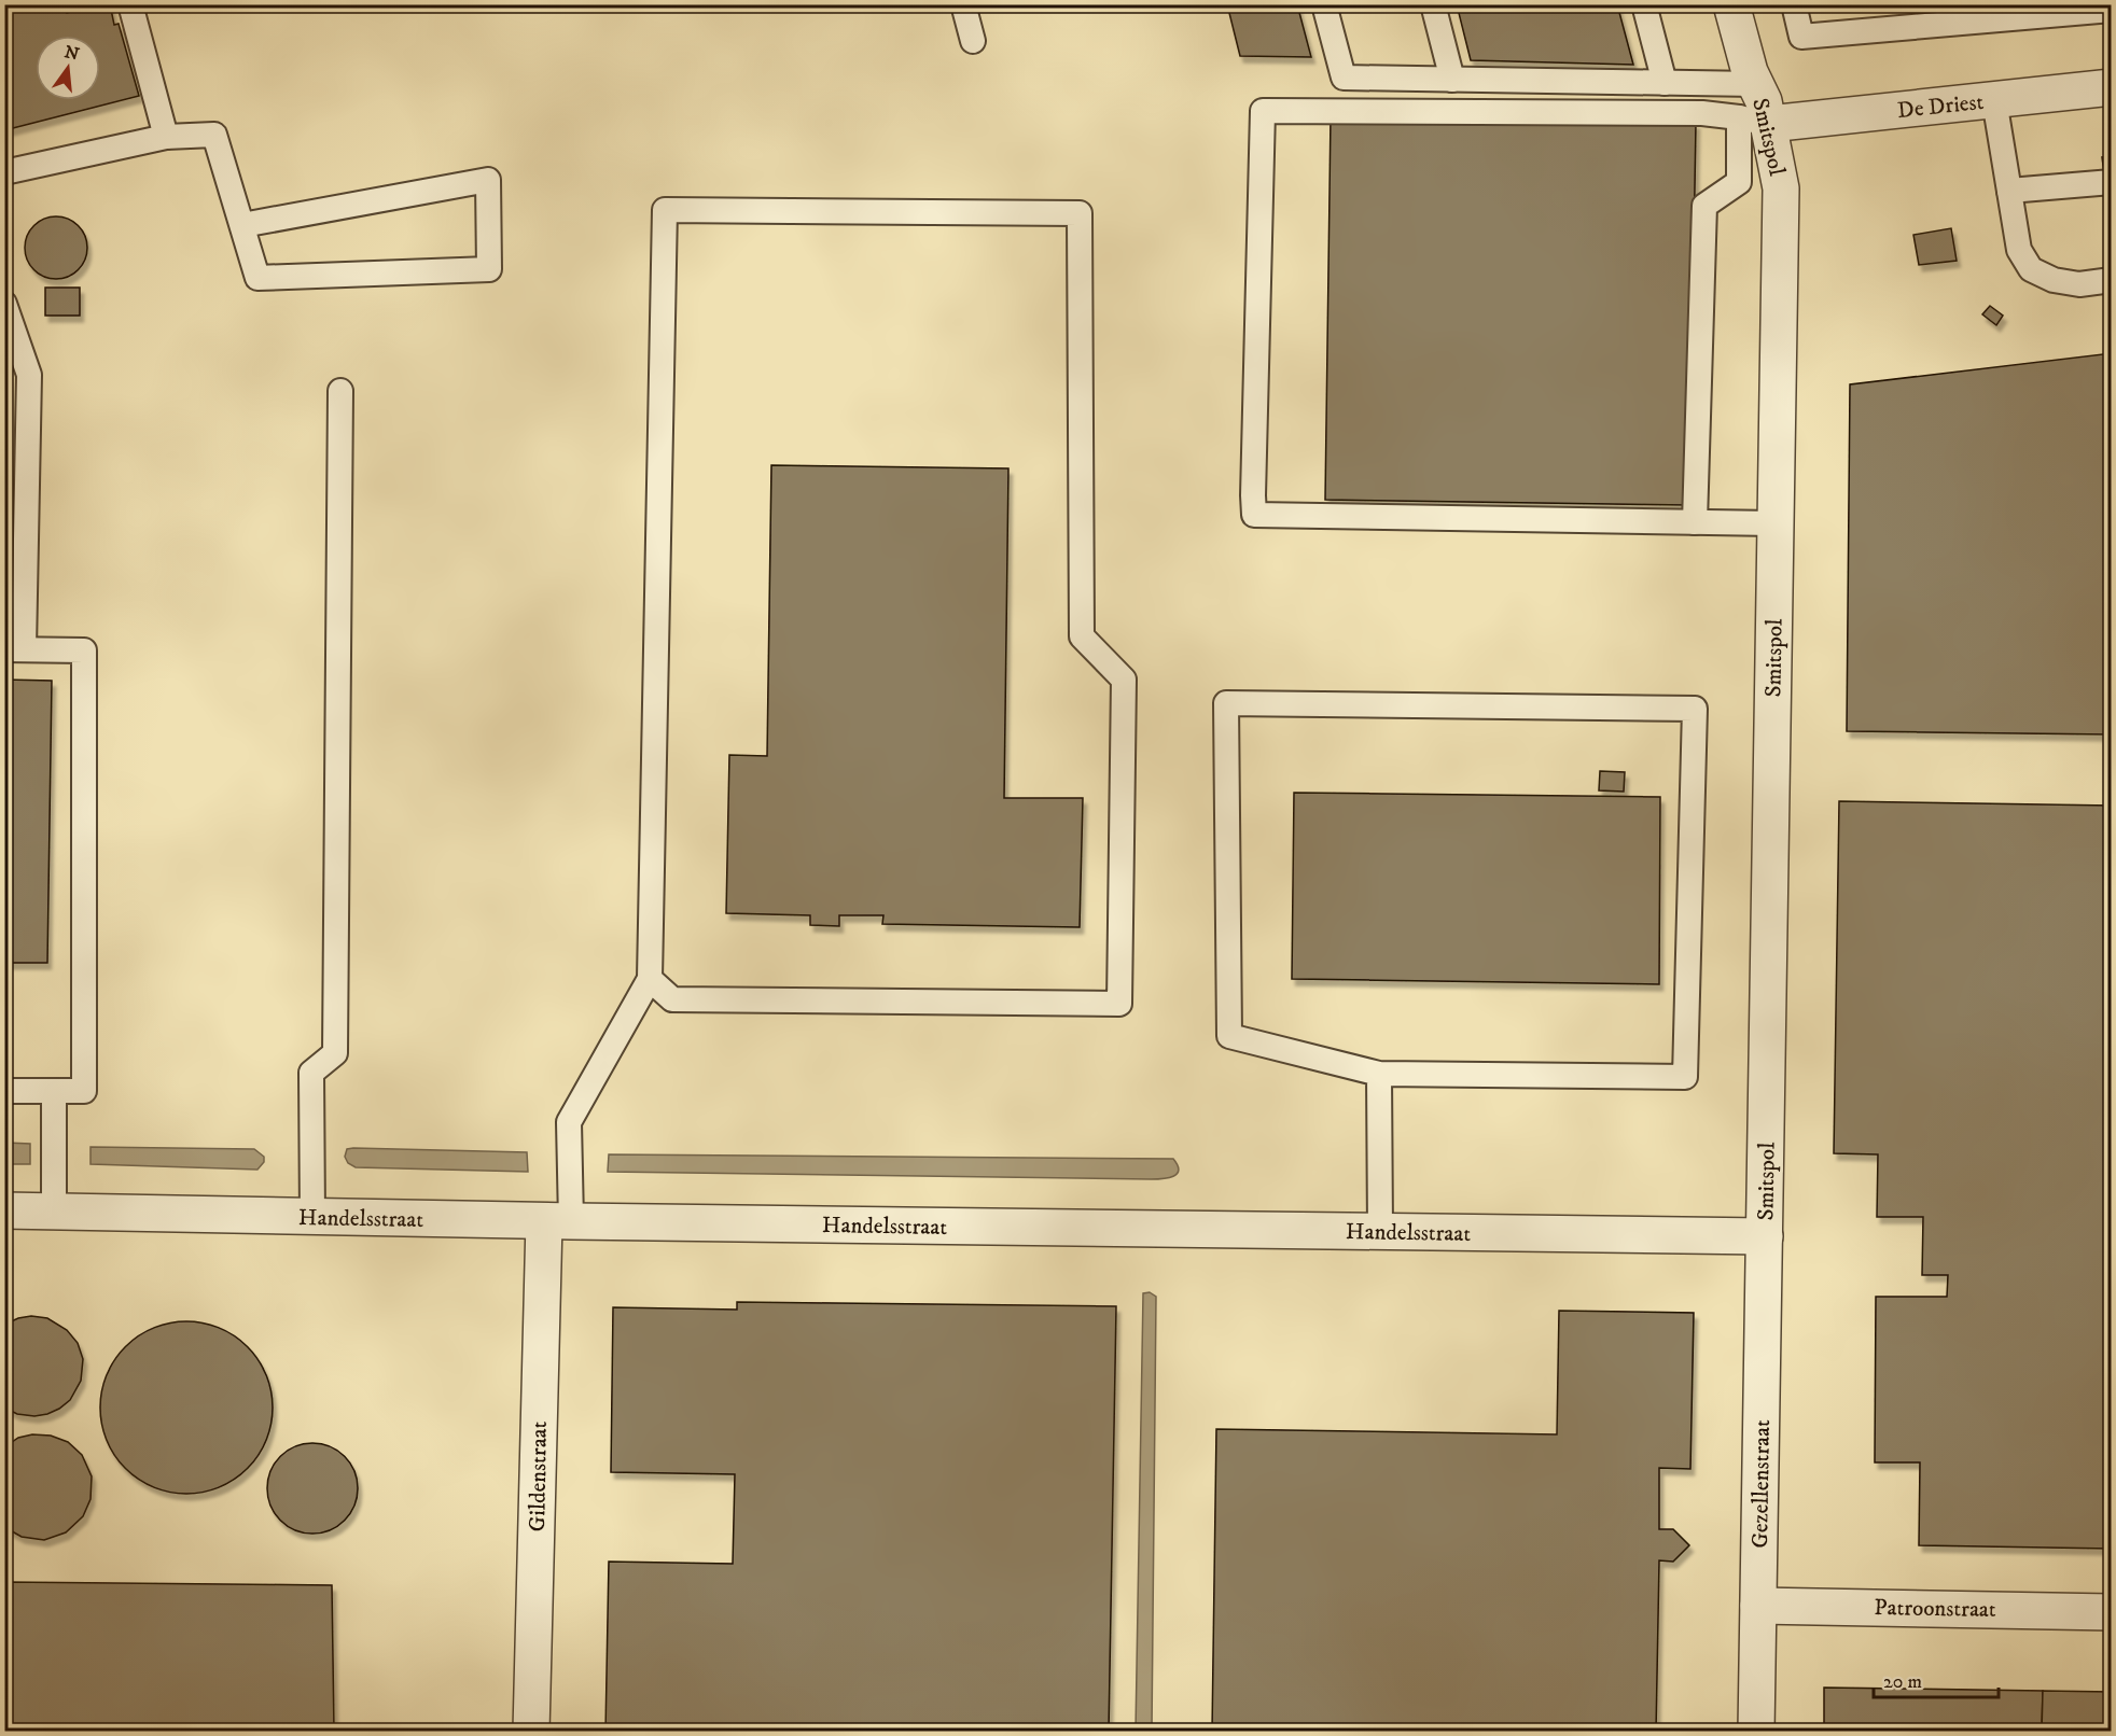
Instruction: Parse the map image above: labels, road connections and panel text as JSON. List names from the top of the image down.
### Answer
{
  "streets": {
    "street": [
      "De Driest",
      "Smitspol",
      "Handelsstraat",
      "Gildenstraat",
      "Gezellenstraat",
      "Patroonstraat"
    ]
  },
  "crossings": [
    ["De Driest", "Smitspol"],
    ["Smitspol", "Handelsstraat"],
    ["Smitspol", "Gezellenstraat"],
    ["Handelsstraat", "Gildenstraat"],
    ["Handelsstraat", "Gezellenstraat"],
    ["Gezellenstraat", "Patroonstraat"]
  ],
  "scale_bar": "20 m",
  "north": "top"
}
